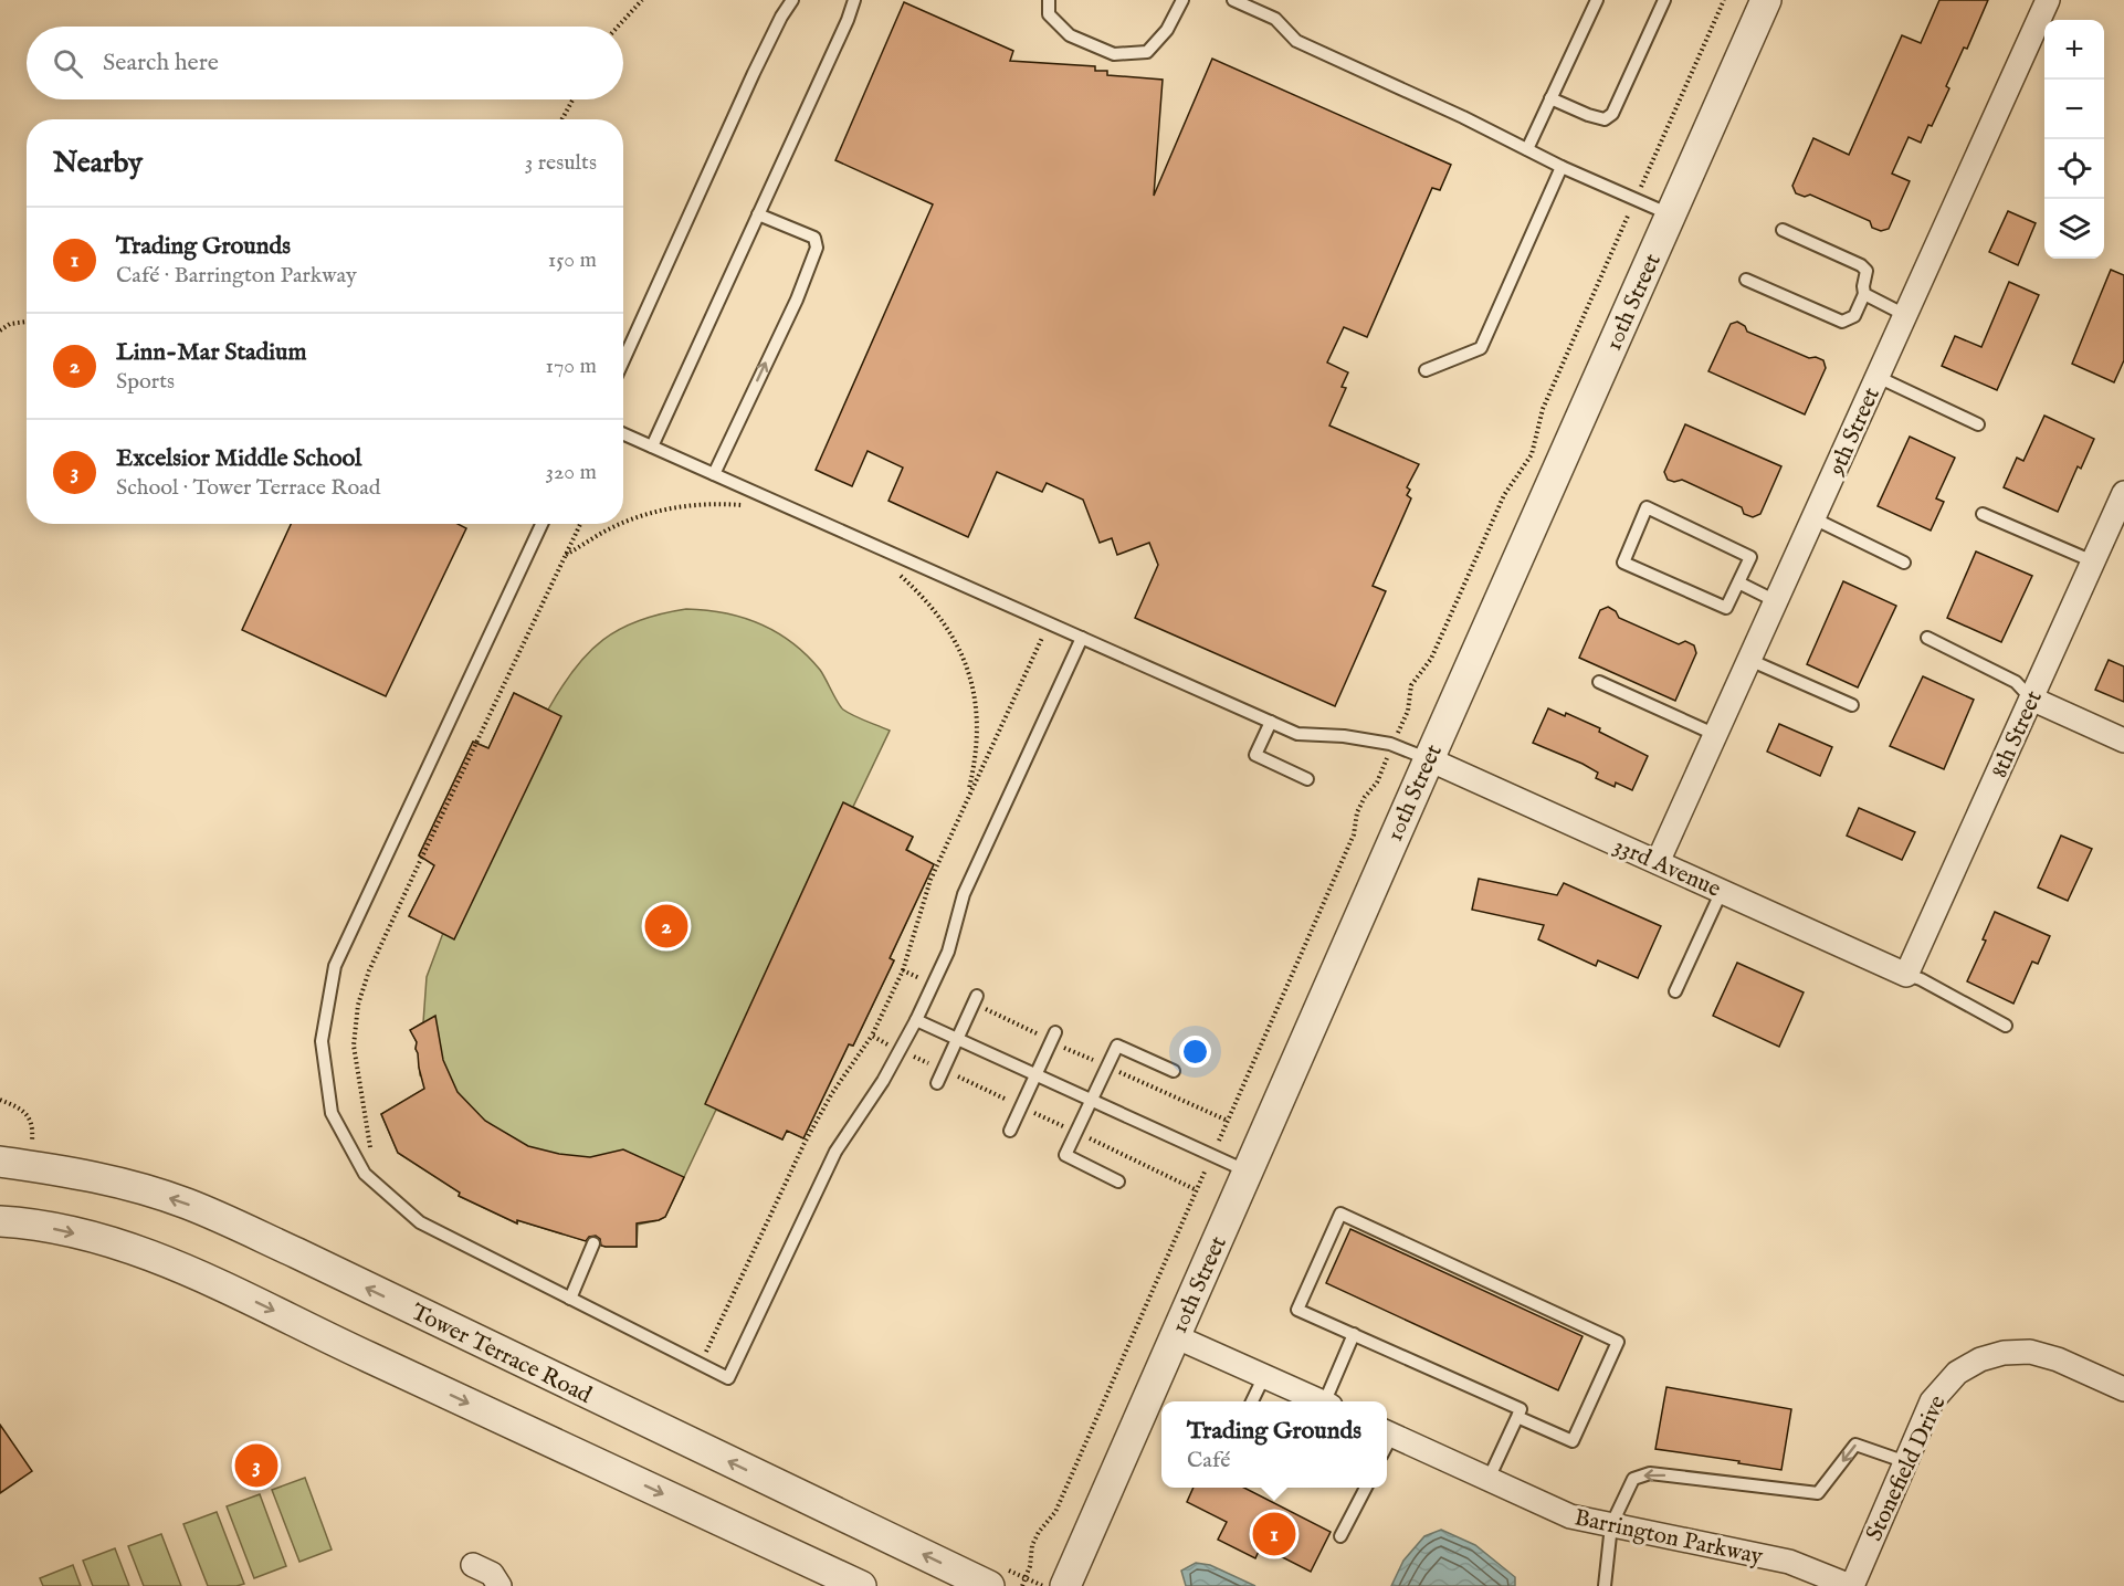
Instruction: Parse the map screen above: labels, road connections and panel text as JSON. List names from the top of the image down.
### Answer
{
  "streets": {
    "street": [
      "10th Street",
      "9th Street",
      "8th Street",
      "33rd Avenue",
      "Tower Terrace Road",
      "Stonefield Drive",
      "Barrington Parkway"
    ]
  },
  "crossings": [
    ["10th Street", "33rd Avenue"],
    ["9th Street", "33rd Avenue"],
    ["8th Street", "33rd Avenue"],
    ["Stonefield Drive", "Barrington Parkway"]
  ],
  "page": {
    "map_buttons": ["+", "−"],
    "search": "Search here",
    "heading": ["Nearby", "3 results"],
    "list": [
      {
        "mark": "1",
        "name": "Trading Grounds",
        "note": "Café · Barrington Parkway",
        "value": "150 m"
      },
      {
        "mark": "2",
        "name": "Linn-Mar Stadium",
        "note": "Sports",
        "value": "170 m"
      },
      {
        "mark": "3",
        "name": "Excelsior Middle School",
        "note": "School · Tower Terrace Road",
        "value": "320 m"
      }
    ],
    "pins": ["2", "3", "1"],
    "popup": ["Trading Grounds", "Café"]
  }
}
